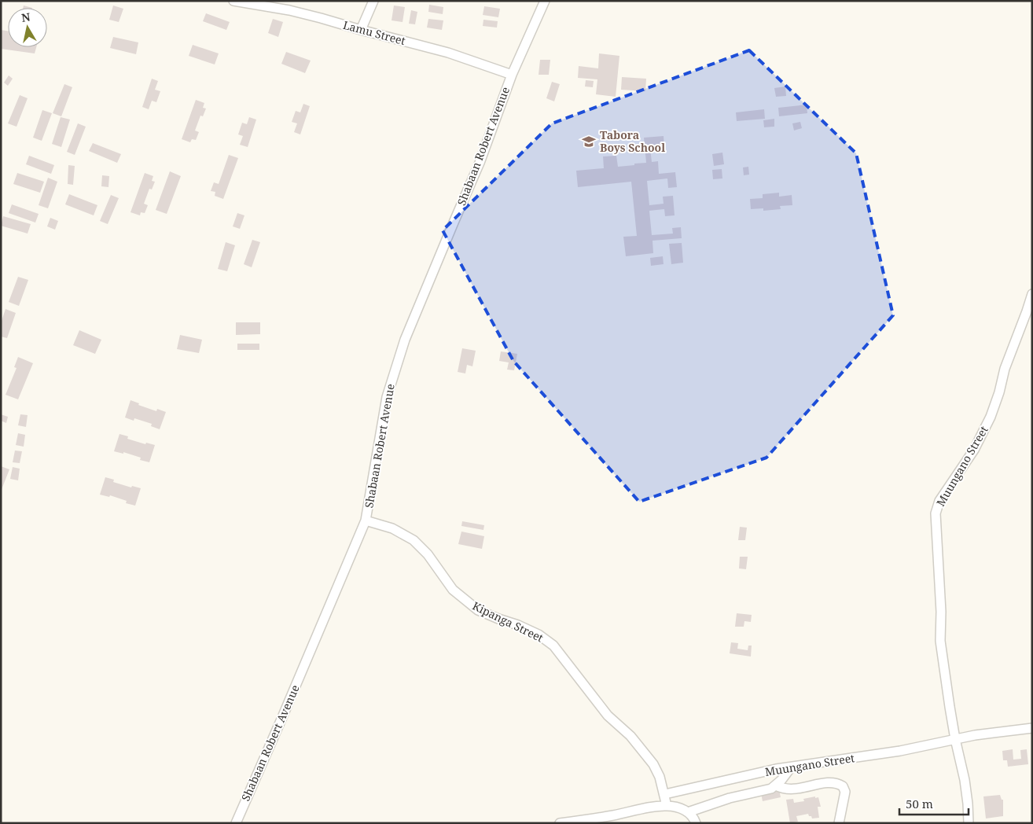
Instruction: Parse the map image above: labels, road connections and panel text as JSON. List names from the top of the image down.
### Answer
{
  "streets": {
    "street": [
      "Lamu Street",
      "Shabaan Robert Avenue",
      "Muungano Street",
      "Kipanga Street"
    ]
  },
  "crossings": [
    ["Lamu Street", "Shabaan Robert Avenue"],
    ["Shabaan Robert Avenue", "Kipanga Street"],
    ["Muungano Street", "Kipanga Street"]
  ],
  "places": {
    "school or university": ["Tabora Boys School"]
  },
  "scale_bar": "50 m",
  "north": "top"
}
